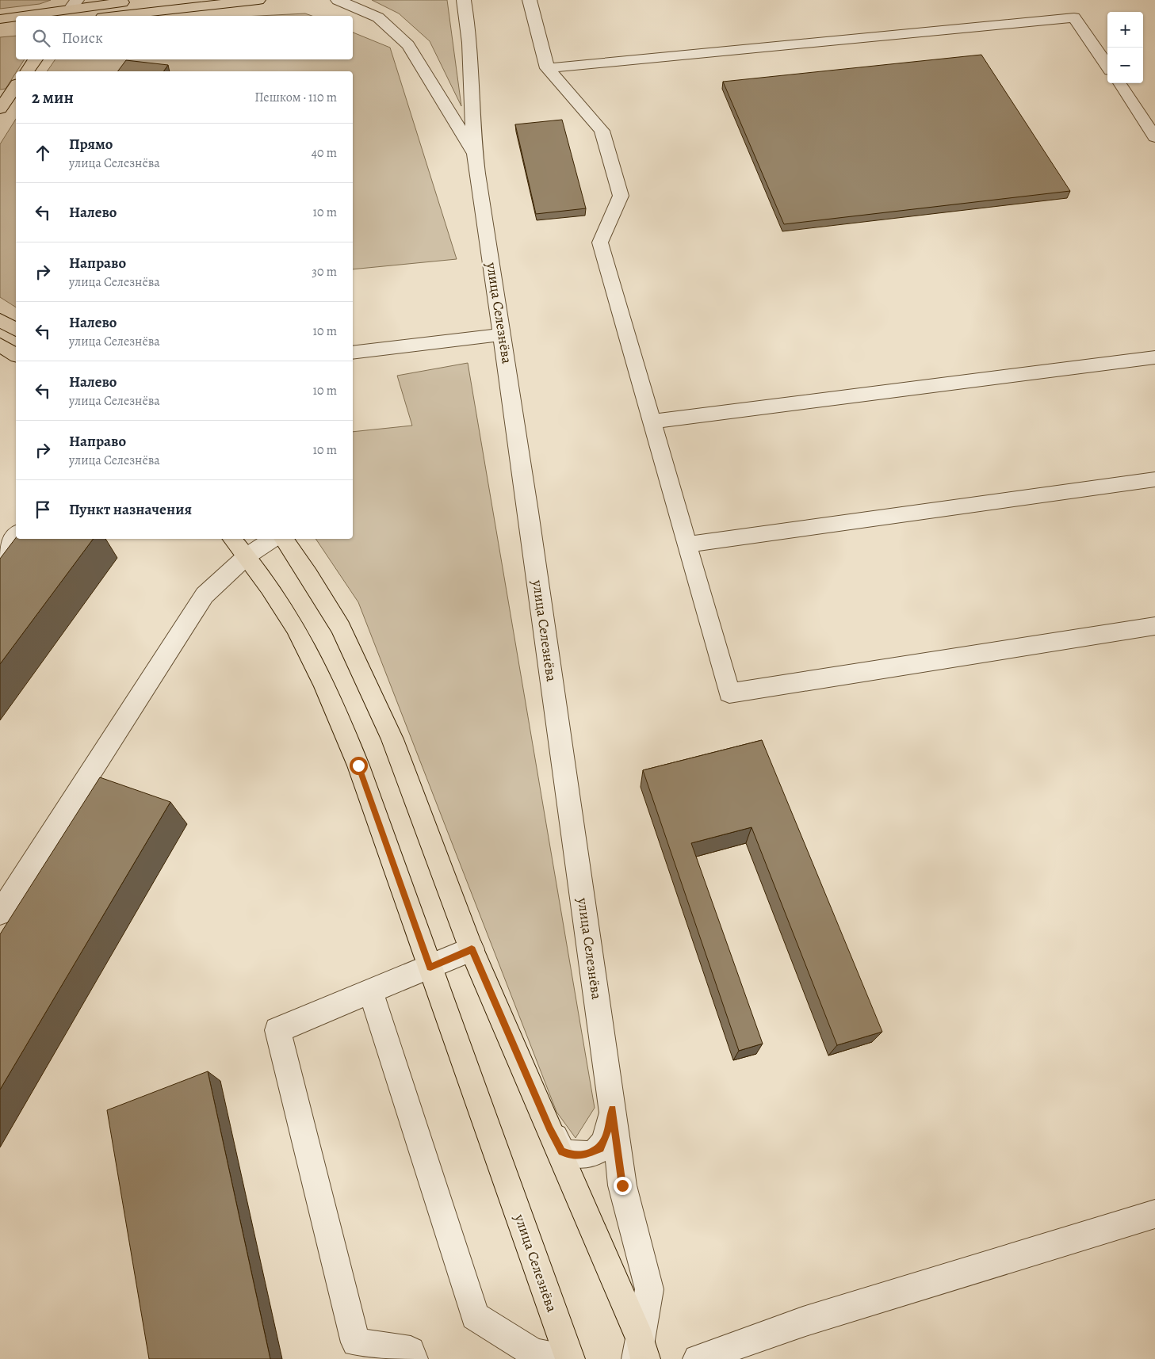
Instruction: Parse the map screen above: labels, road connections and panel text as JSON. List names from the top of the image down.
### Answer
{
  "streets": {
    "main road": ["улица Селезнёва"]
  },
  "page": {
    "map_buttons": ["+", "−"],
    "search": "Поиск",
    "heading": ["2 мин", "Пешком · 110 m"],
    "list": [
      ["Прямо", "улица Селезнёва", "40 m"],
      ["Налево", "10 m"],
      ["Направо", "улица Селезнёва", "30 m"],
      ["Налево", "улица Селезнёва", "10 m"],
      ["Налево", "улица Селезнёва", "10 m"],
      ["Направо", "улица Селезнёва", "10 m"],
      "Пункт назначения"
    ]
  }
}
